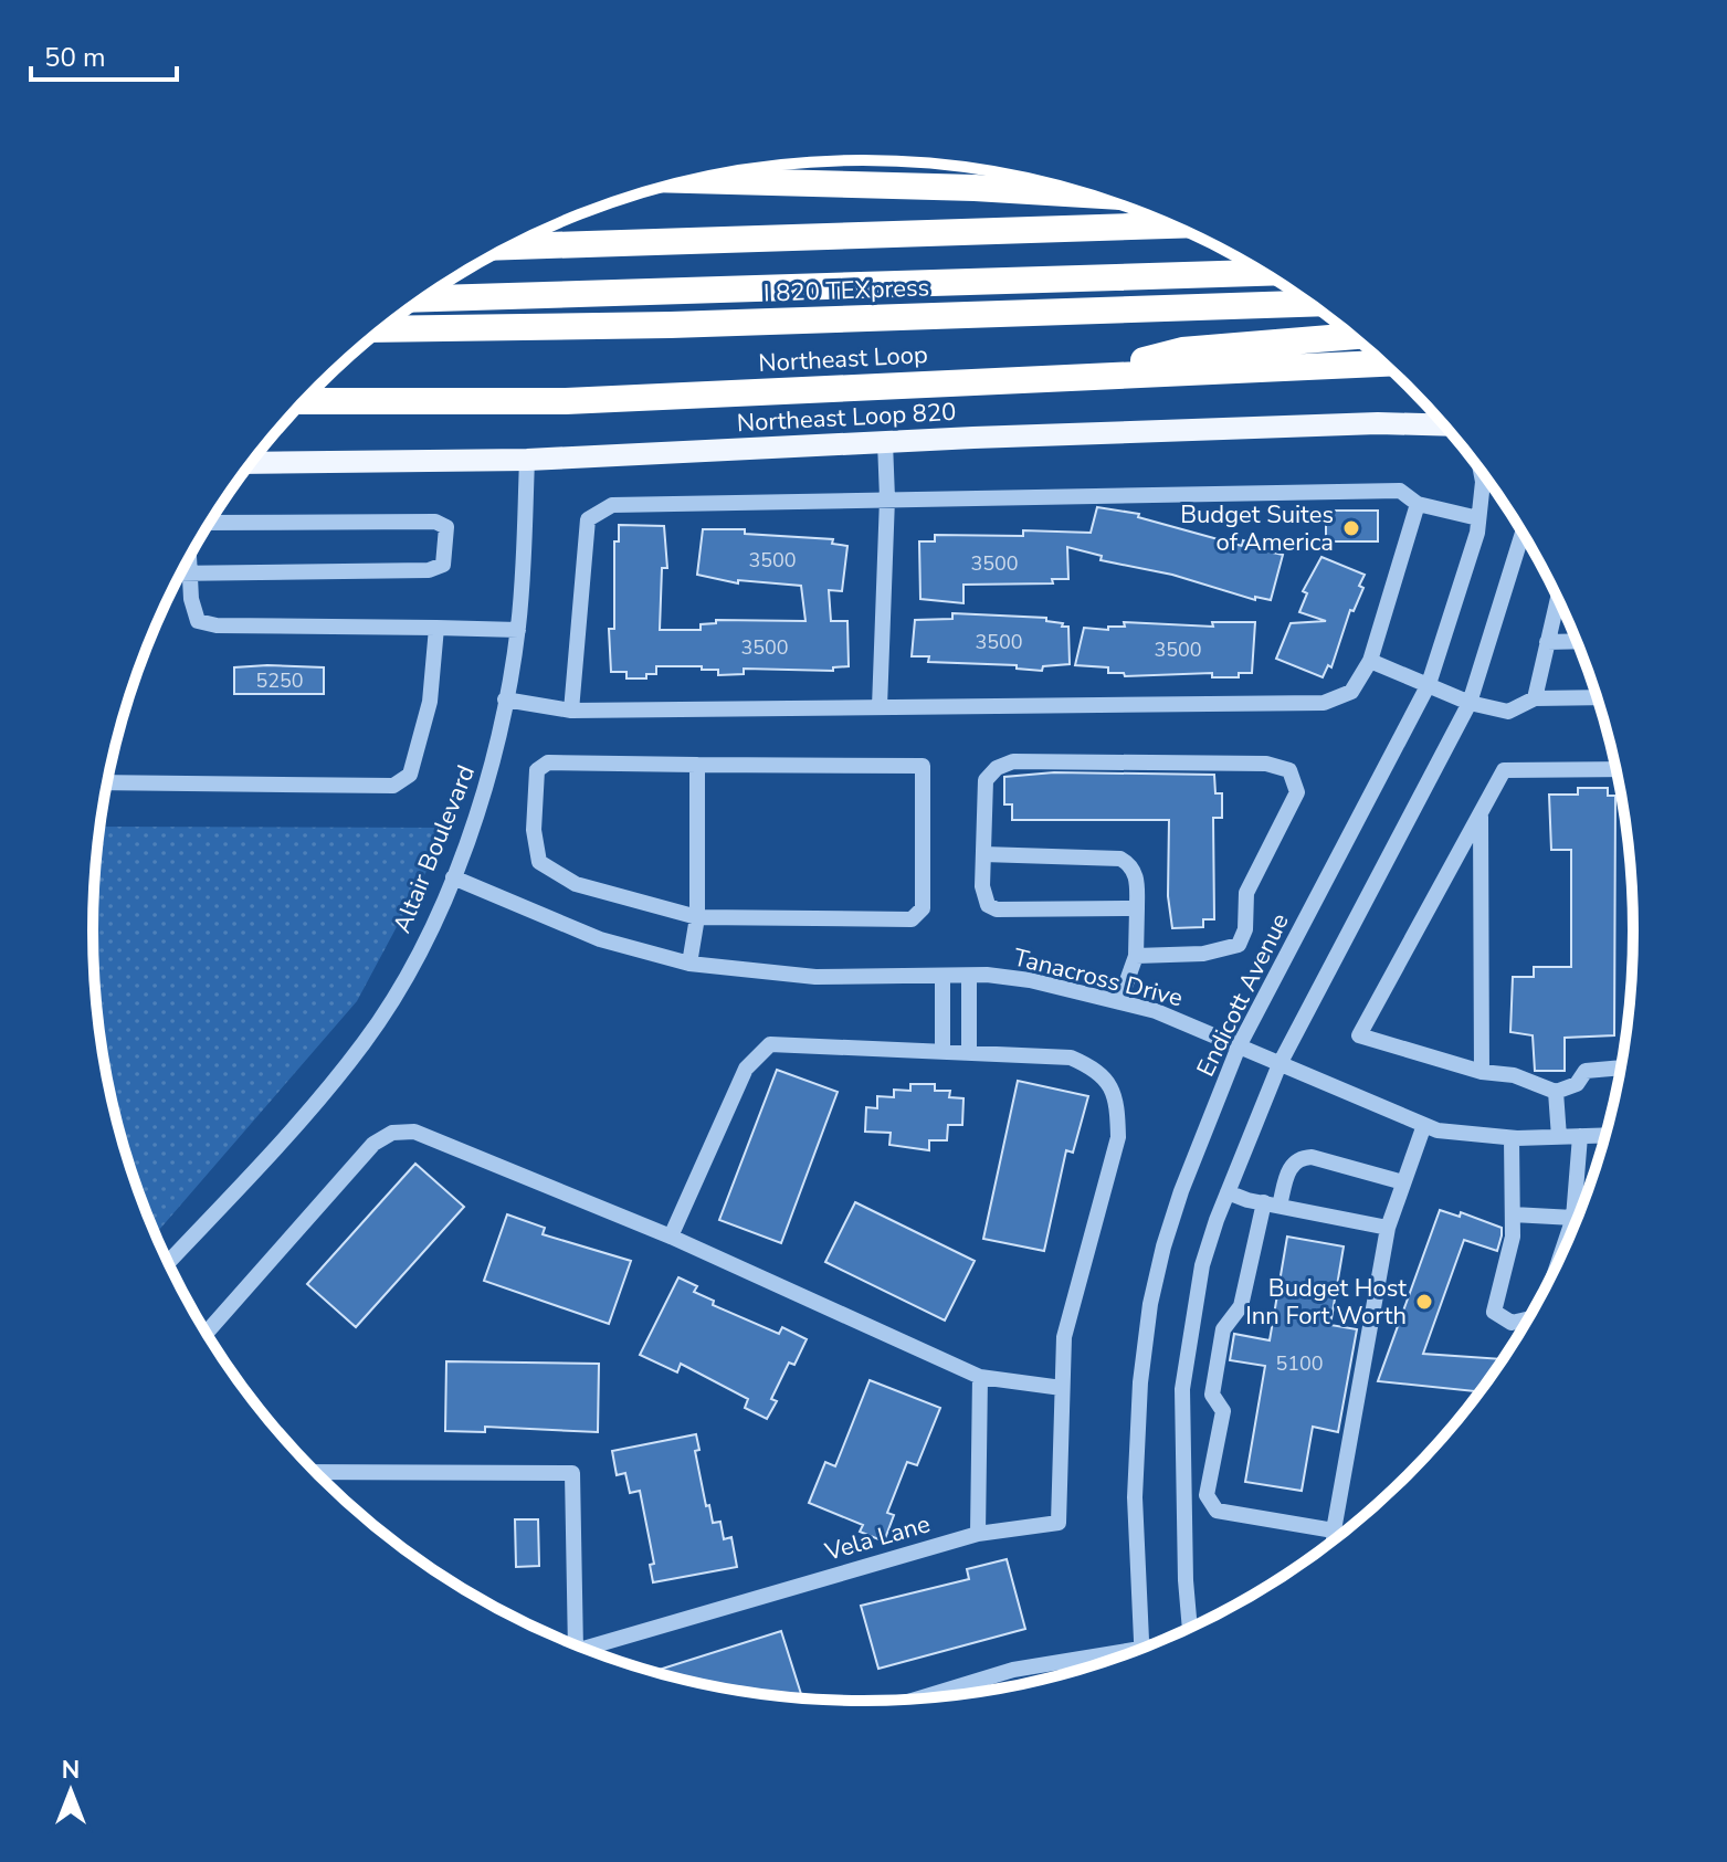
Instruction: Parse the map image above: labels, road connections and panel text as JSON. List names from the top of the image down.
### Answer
{
  "streets": {
    "highway": ["I 820 TEXpress", "Northeast Loop"],
    "main road": ["Northeast Loop 820"],
    "street": [
      "Altair Boulevard",
      "Tanacross Drive",
      "Endicott Avenue",
      "Vela Lane"
    ]
  },
  "crossings": [
    ["Northeast Loop 820", "Altair Boulevard"],
    ["Altair Boulevard", "Tanacross Drive"],
    ["Tanacross Drive", "Endicott Avenue"]
  ],
  "places": ["Budget Suites of America", "Budget Host Inn Fort Worth"],
  "house_numbers": [
    "3500",
    "3500",
    "3500",
    "3500",
    "3500",
    "5250",
    "5100"
  ],
  "scale_bar": "50 m",
  "north": "top"
}
